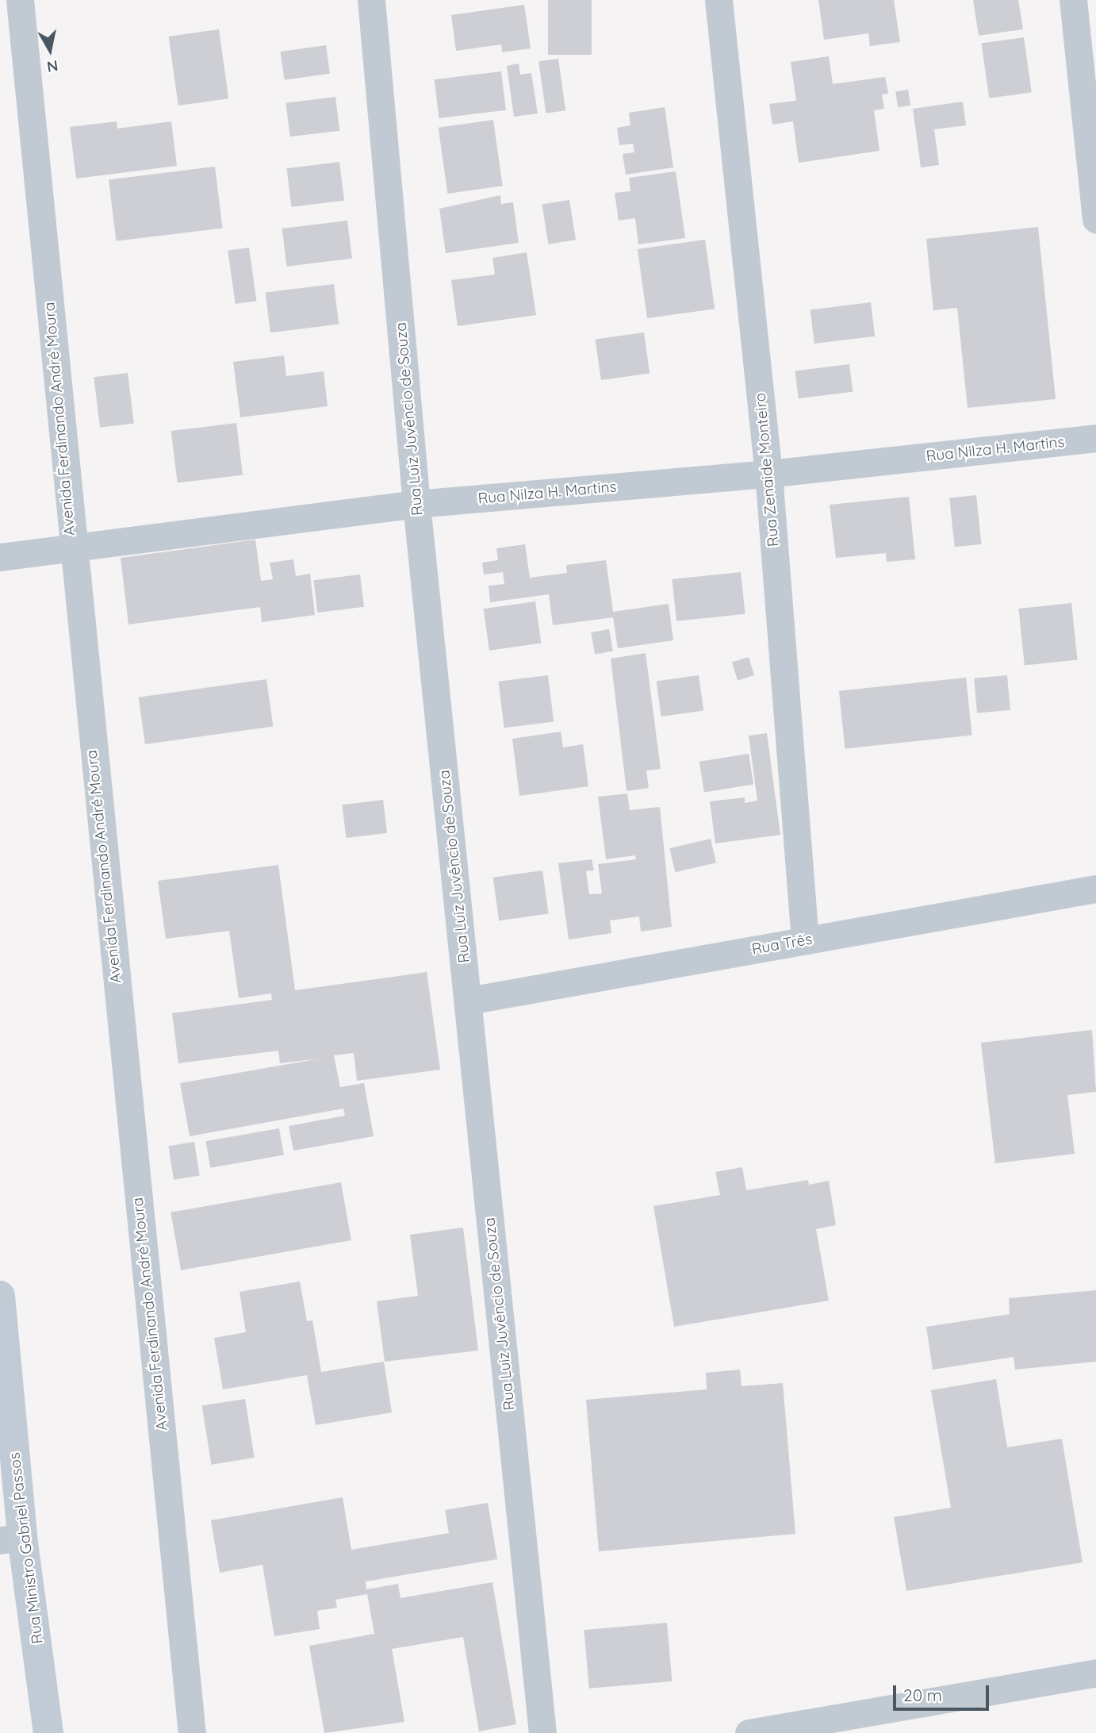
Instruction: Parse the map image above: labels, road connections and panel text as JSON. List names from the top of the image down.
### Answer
{
  "streets": {
    "main road": ["Rua Ministro Gabriel Passos"],
    "street": [
      "Avenida Ferdinando André Moura",
      "Rua Luiz Juvêncio de Souza",
      "Rua Nilza H. Martins",
      "Rua Zenaide Monteiro",
      "Rua Três"
    ]
  },
  "crossings": [
    ["Avenida Ferdinando André Moura", "Rua Nilza H. Martins"],
    ["Rua Luiz Juvêncio de Souza", "Rua Nilza H. Martins"],
    ["Rua Luiz Juvêncio de Souza", "Rua Três"],
    ["Rua Nilza H. Martins", "Rua Zenaide Monteiro"],
    ["Rua Zenaide Monteiro", "Rua Três"]
  ],
  "scale_bar": "20 m",
  "north": "bottom"
}
